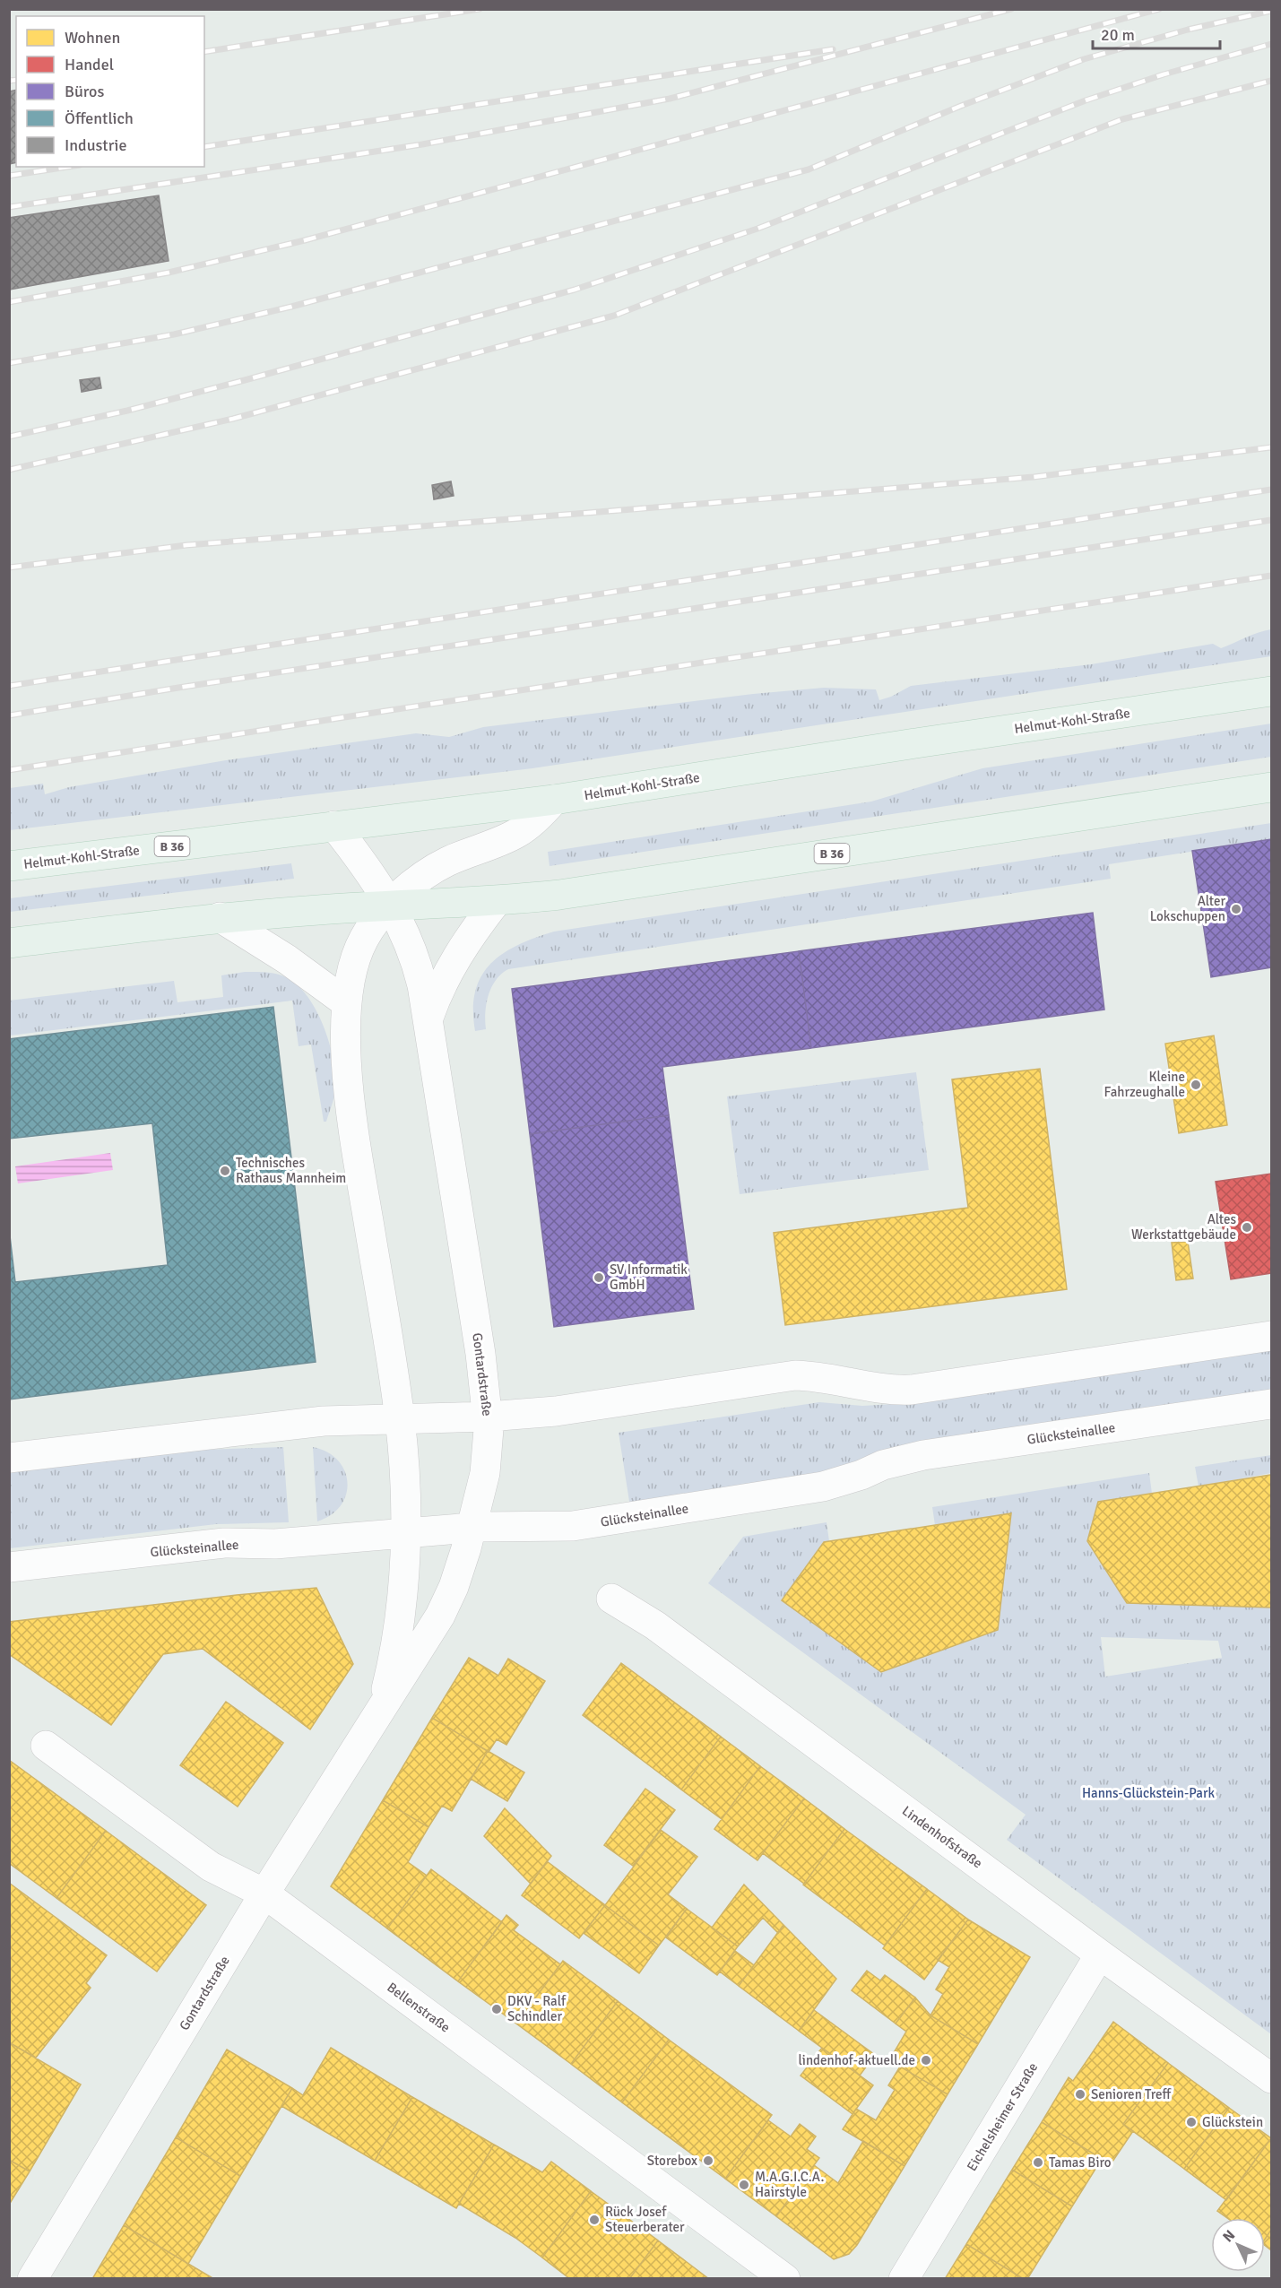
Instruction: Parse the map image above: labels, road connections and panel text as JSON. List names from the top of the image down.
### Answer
{
  "streets": {
    "main road": ["Helmut-Kohl-Straße", "B 36"],
    "street": [
      "Gontardstraße",
      "Glücksteinallee",
      "Lindenhofstraße",
      "Bellenstraße",
      "Eichelsheimer Straße"
    ]
  },
  "crossings": [
    ["Helmut-Kohl-Straße", "Gontardstraße"],
    ["B 36", "Gontardstraße"],
    ["Gontardstraße", "Glücksteinallee"],
    ["Gontardstraße", "Bellenstraße"],
    ["Lindenhofstraße", "Eichelsheimer Straße"]
  ],
  "parks": ["Hanns-Glückstein-Park"],
  "places": [
    "Alter Lokschuppen",
    "Kleine Fahrzeughalle",
    "Technisches Rathaus Mannheim",
    "Altes Werkstattgebäude",
    "SV Informatik GmbH",
    "DKV - Ralf Schindler",
    "lindenhof-aktuell.de",
    "Senioren Treff",
    "Glückstein",
    "Storebox",
    "Tamas Biro",
    "M.A.G.I.C.A. Hairstyle",
    "Rück Josef Steuerberater"
  ],
  "legend": [
    "Wohnen",
    "Handel",
    "Büros",
    "Öffentlich",
    "Industrie"
  ],
  "scale_bar": "20 m",
  "north": "top left"
}
